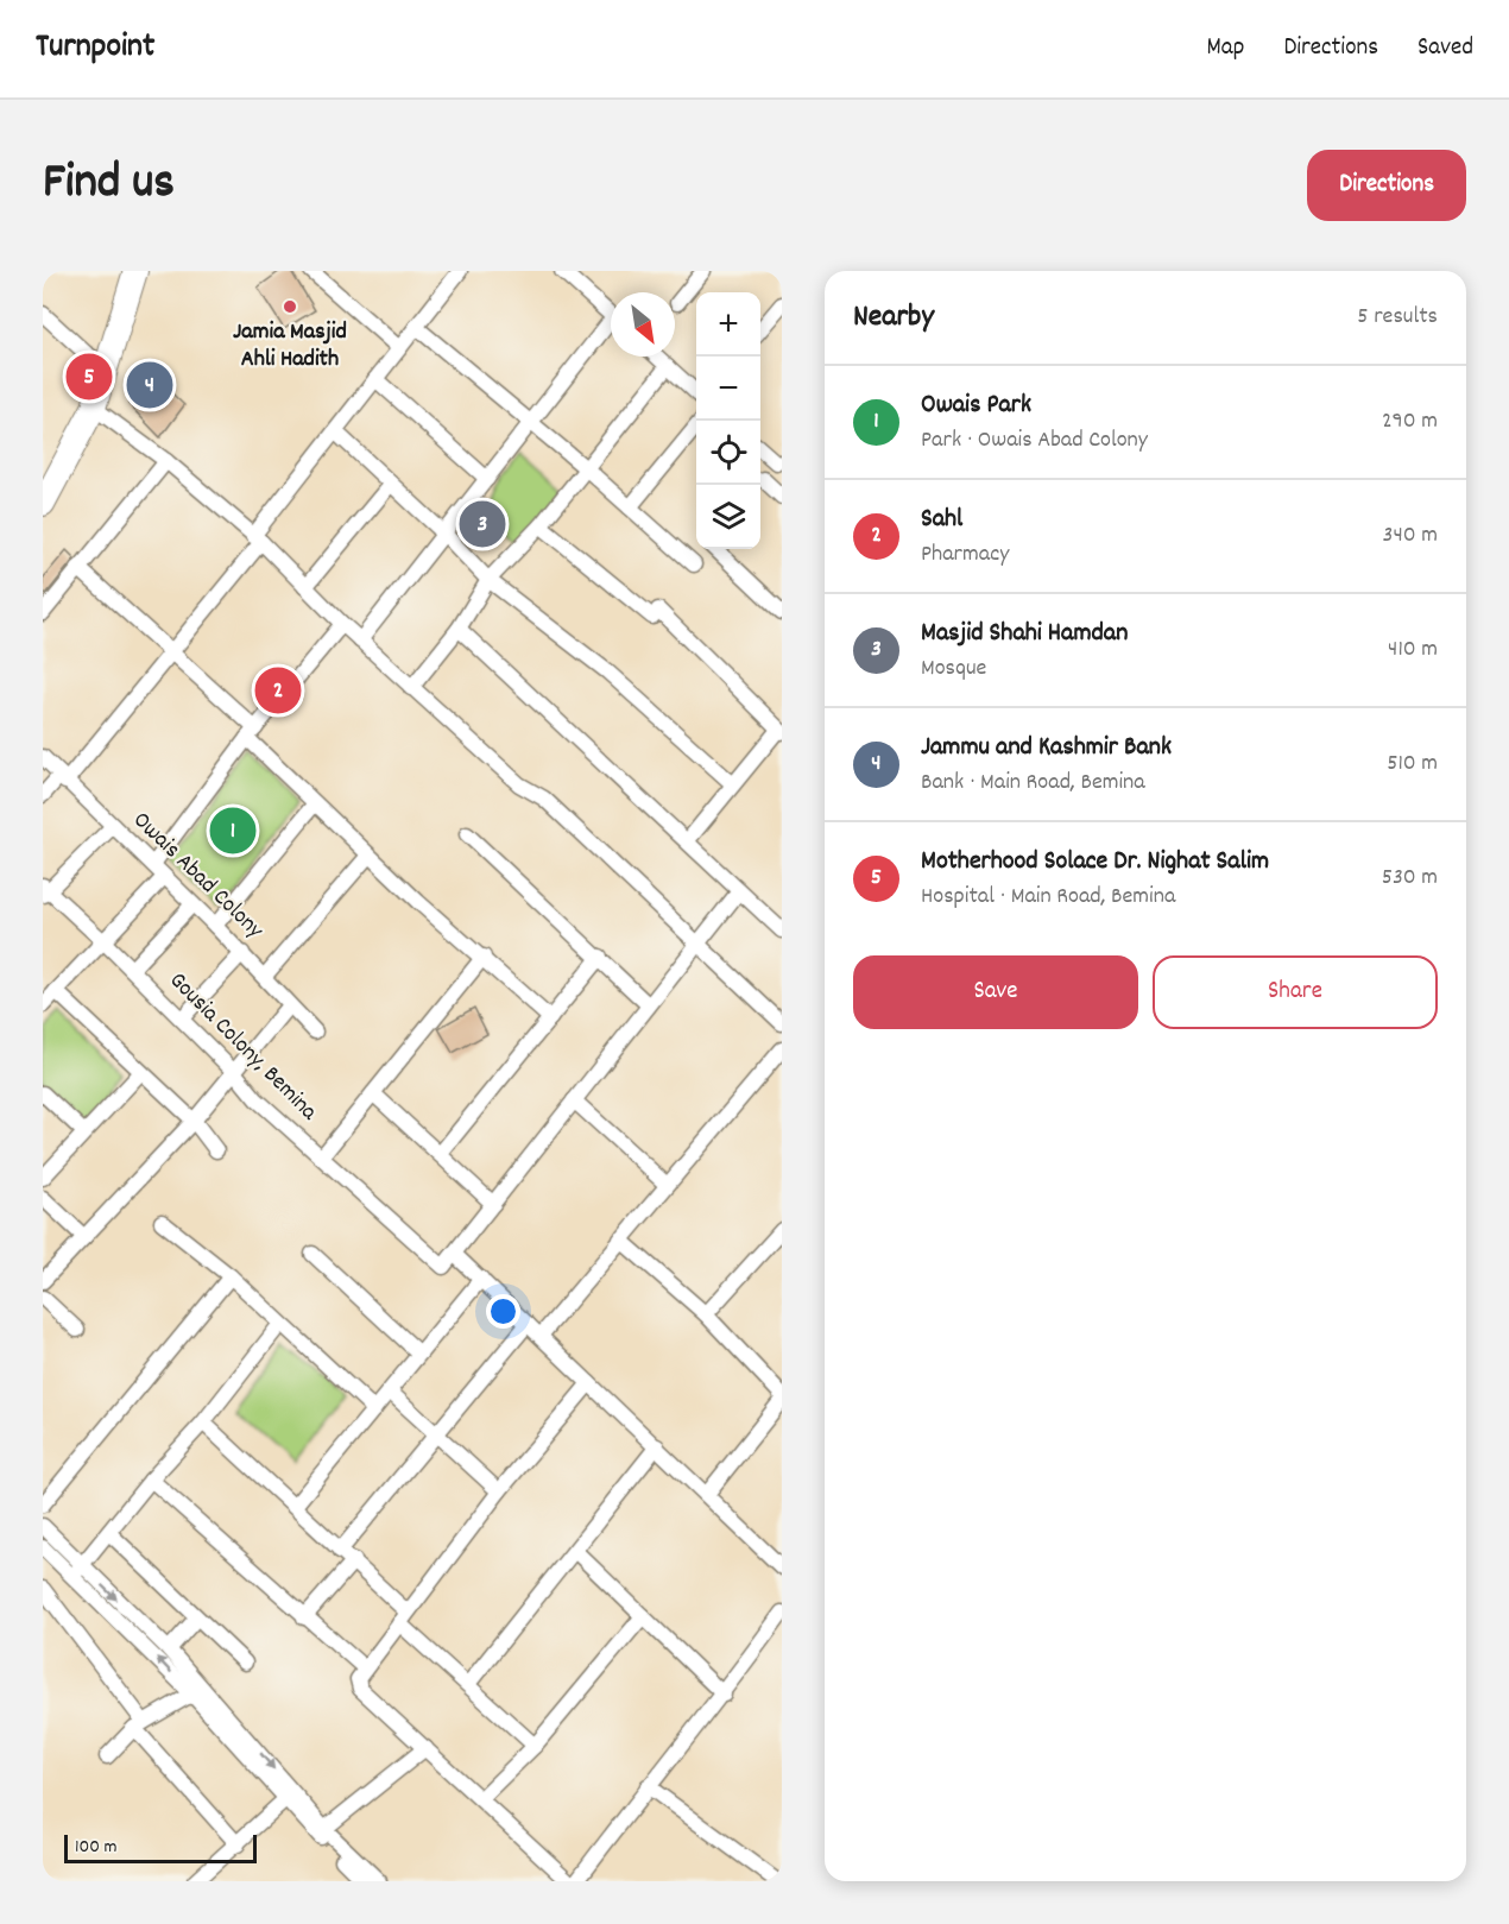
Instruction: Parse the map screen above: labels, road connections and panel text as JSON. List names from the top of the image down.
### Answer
{
  "streets": {
    "street": ["Owais Abad Colony", "Gousia Colony, Bemina"]
  },
  "places": ["Jamia Masjid Ahli Hadith"],
  "scale_bar": "100 m",
  "north": "bottom right",
  "page": {
    "header": "Turnpoint",
    "nav": ["Map", "Directions", "Saved"],
    "title": "Find us",
    "buttons": [
      "Directions",
      ["Save", "Share"]
    ],
    "heading": ["Nearby", "5 results"],
    "map_buttons": ["+", "−"],
    "pins": [
      "5",
      "4",
      "3",
      "2",
      "1"
    ],
    "list": [
      {
        "mark": "1",
        "name": "Owais Park",
        "note": "Park · Owais Abad Colony",
        "value": "290 m"
      },
      {
        "mark": "2",
        "name": "Sahl",
        "note": "Pharmacy",
        "value": "340 m"
      },
      {
        "mark": "3",
        "name": "Masjid Shahi Hamdan",
        "note": "Mosque",
        "value": "410 m"
      },
      {
        "mark": "4",
        "name": "Jammu and Kashmir Bank",
        "note": "Bank · Main Road, Bemina",
        "value": "510 m"
      },
      {
        "mark": "5",
        "name": "Motherhood Solace Dr. Nighat Salim",
        "note": "Hospital · Main Road, Bemina",
        "value": "530 m"
      }
    ],
    "scale": "100 m"
  }
}
